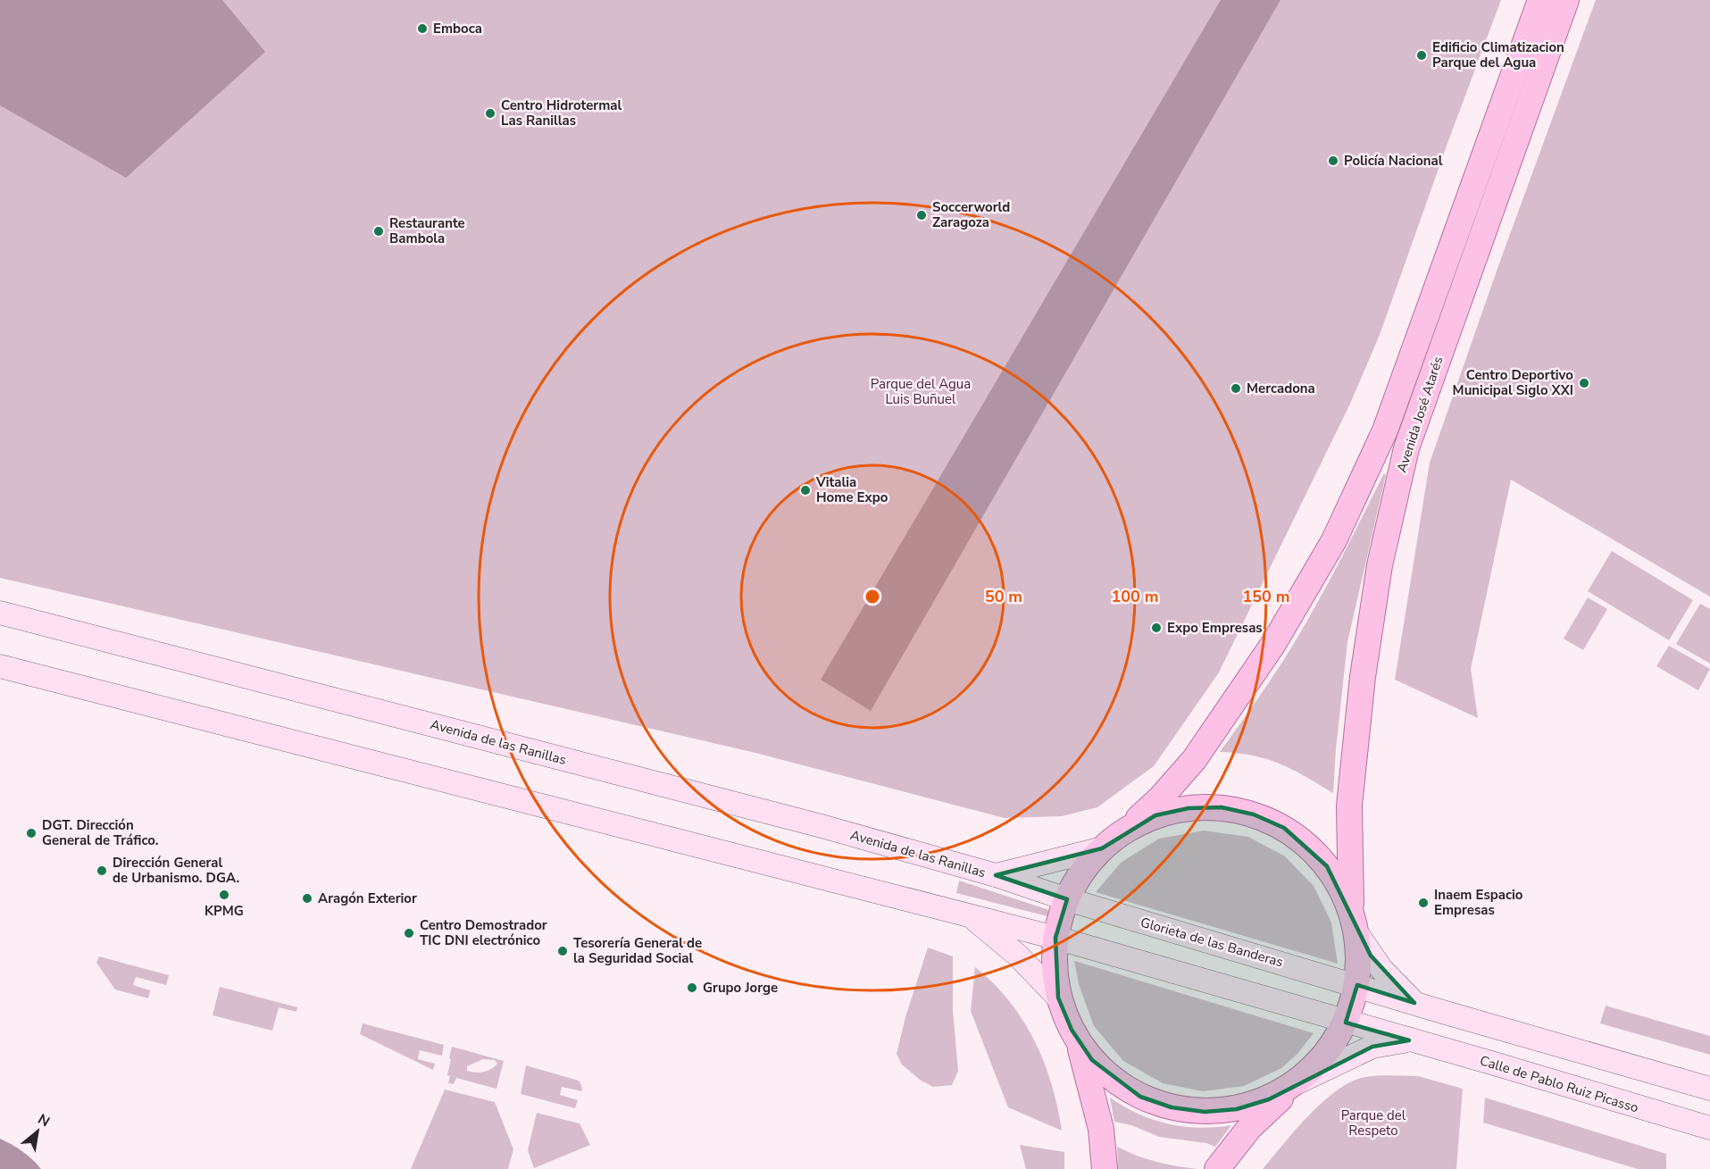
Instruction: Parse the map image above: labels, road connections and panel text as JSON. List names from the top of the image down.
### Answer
{
  "streets": {
    "main road": [
      "Avenida José Atarés",
      "Avenida de las Ranillas",
      "Glorieta de las Banderas",
      "Calle de Pablo Ruiz Picasso"
    ]
  },
  "crossings": [
    ["Avenida de las Ranillas", "Glorieta de las Banderas"]
  ],
  "parks": ["Parque del Agua Luis Buñuel", "Parque del Respeto"],
  "places": [
    "Emboca",
    "Edificio Climatizacion Parque del Agua",
    "Centro Hidrotermal Las Ranillas",
    "Policía Nacional",
    "Soccerworld Zaragoza",
    "Restaurante Bambola",
    "Centro Deportivo Municipal Siglo XXI",
    "Mercadona",
    "Vitalia Home Expo",
    "Expo Empresas",
    "DGT. Dirección General de Tráfico.",
    "Dirección General de Urbanismo. DGA.",
    "KPMG",
    "Aragón Exterior",
    "Inaem Espacio Empresas",
    "Centro Demostrador TIC DNI electrónico",
    "Tesorería General de la Seguridad Social",
    "Grupo Jorge"
  ],
  "north": "top right",
  "rings": ["50 m", "100 m", "150 m"]
}
